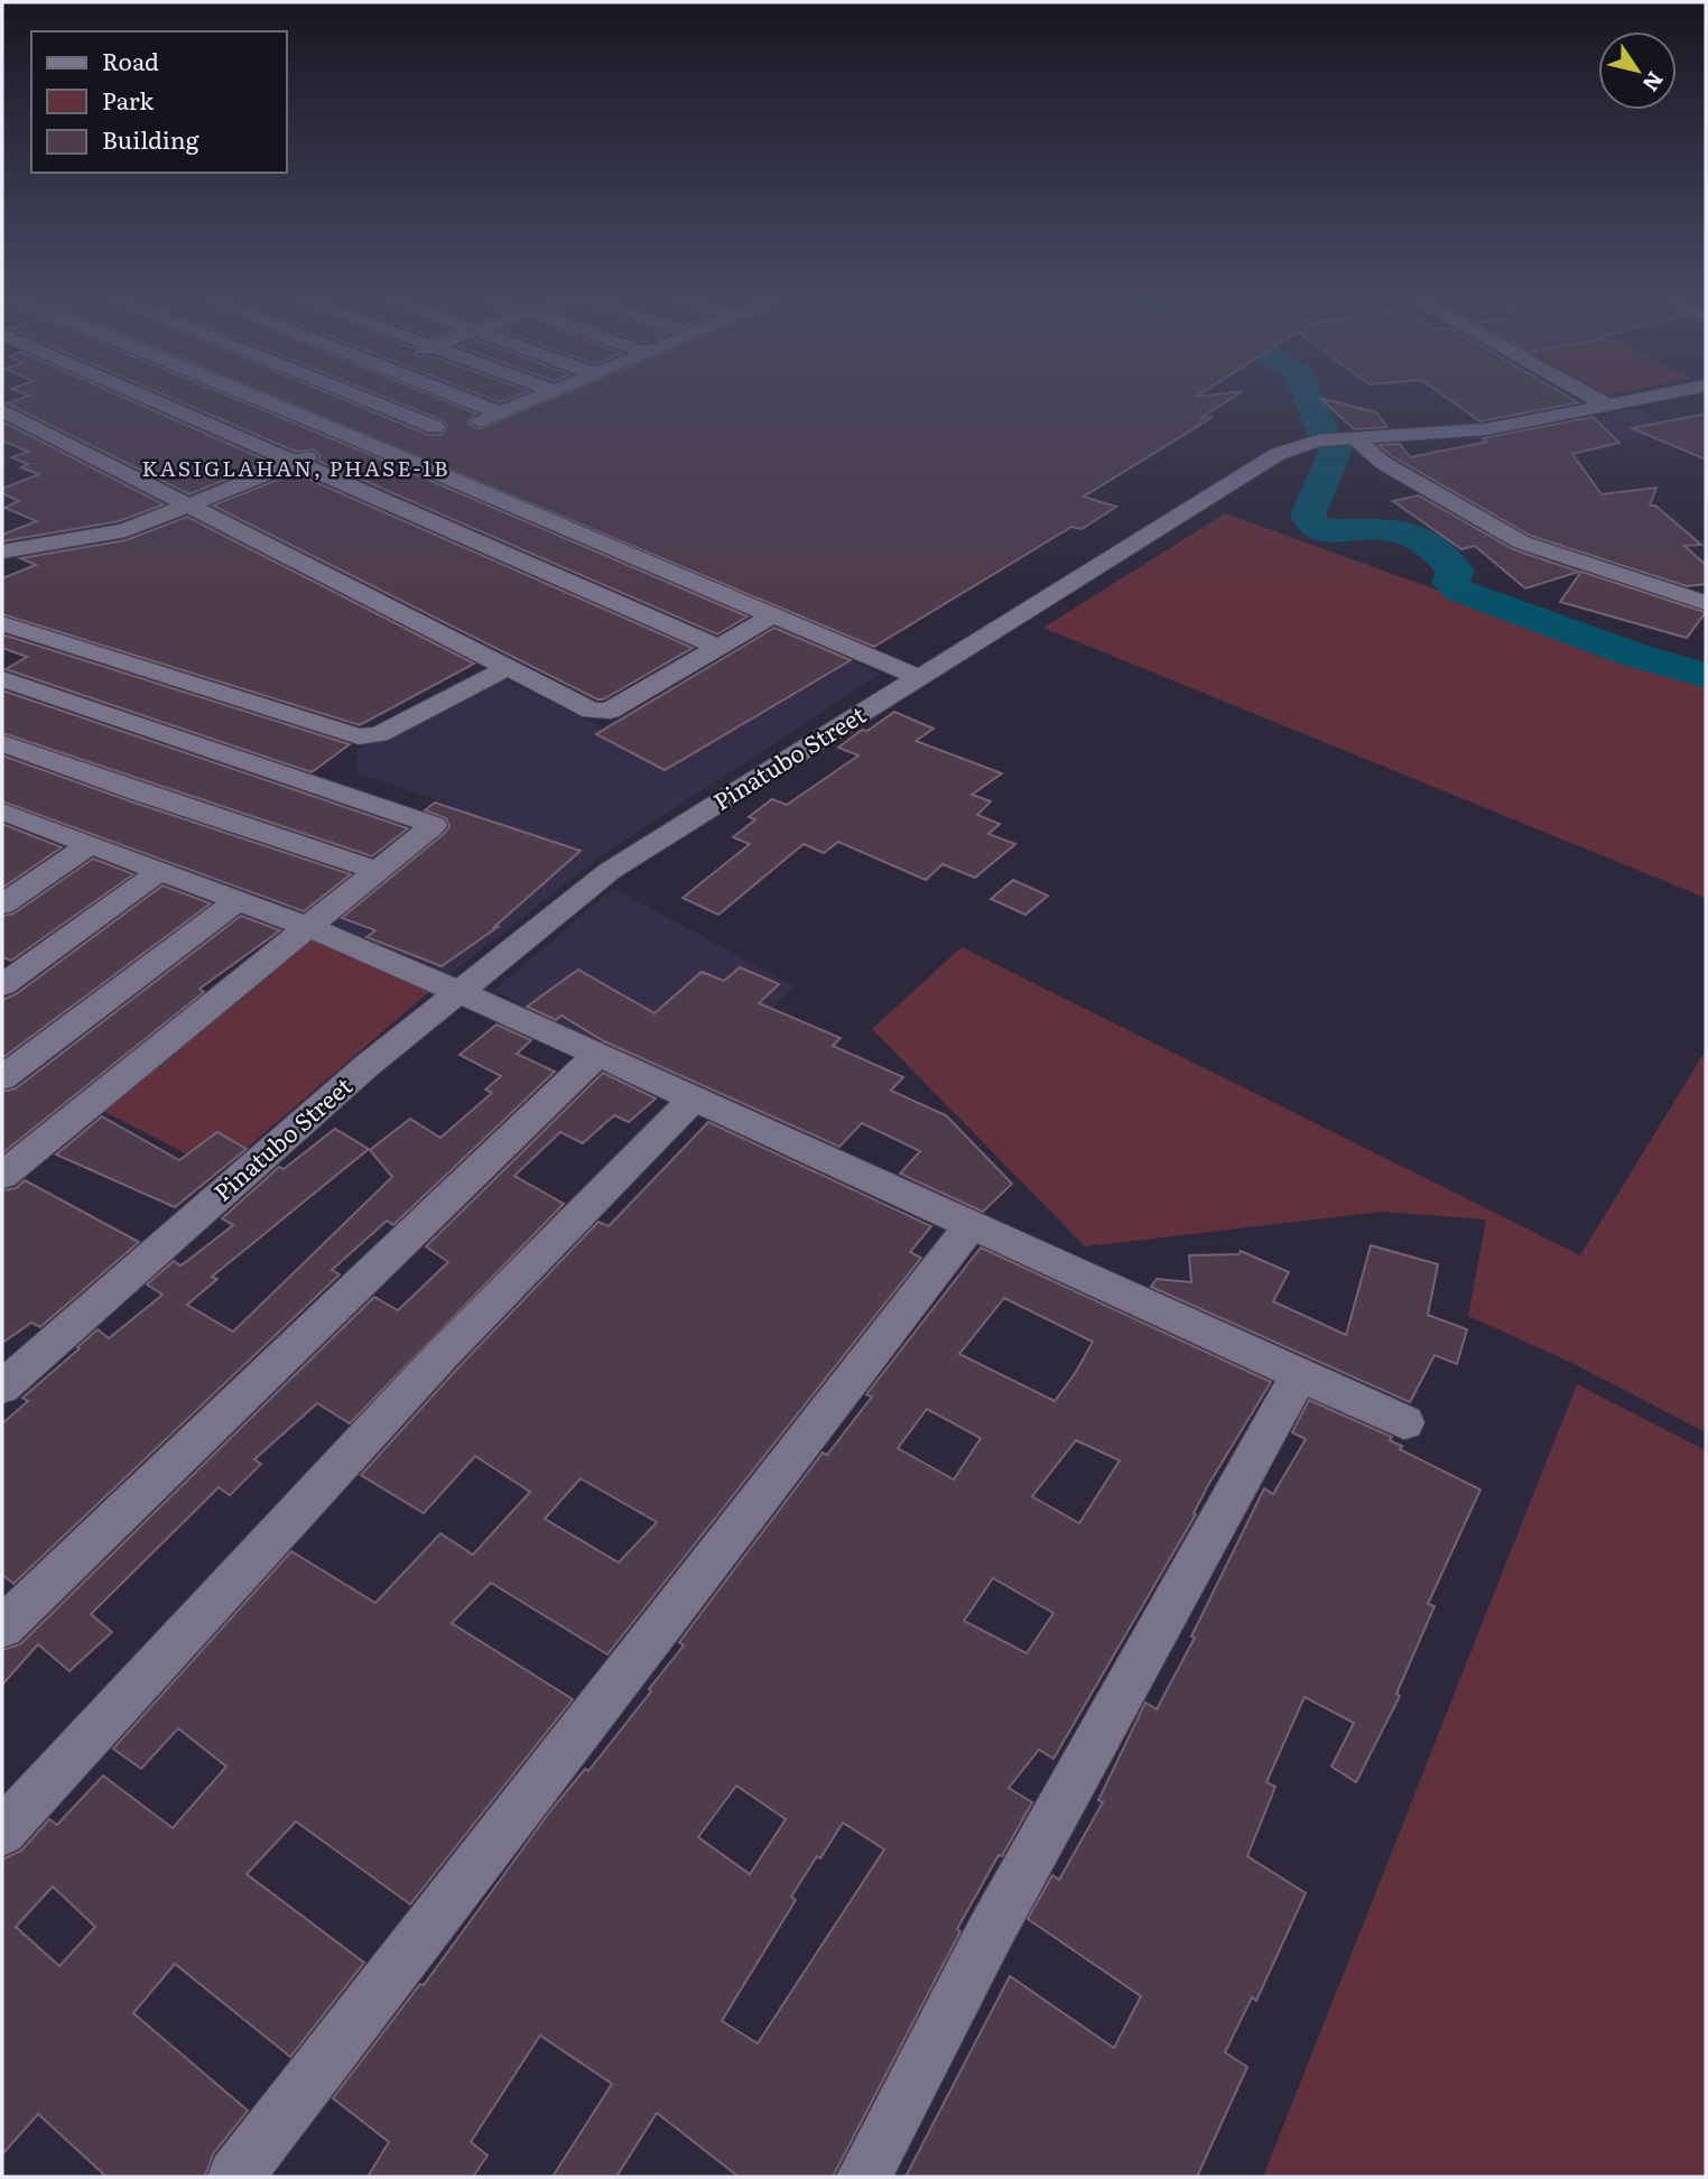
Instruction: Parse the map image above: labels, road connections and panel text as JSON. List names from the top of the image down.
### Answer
{
  "streets": {
    "street": ["Pinatubo Street"]
  },
  "districts": ["KASIGLAHAN, PHASE-1B"],
  "legend": ["Road", "Park", "Building"],
  "north": "bottom right"
}
